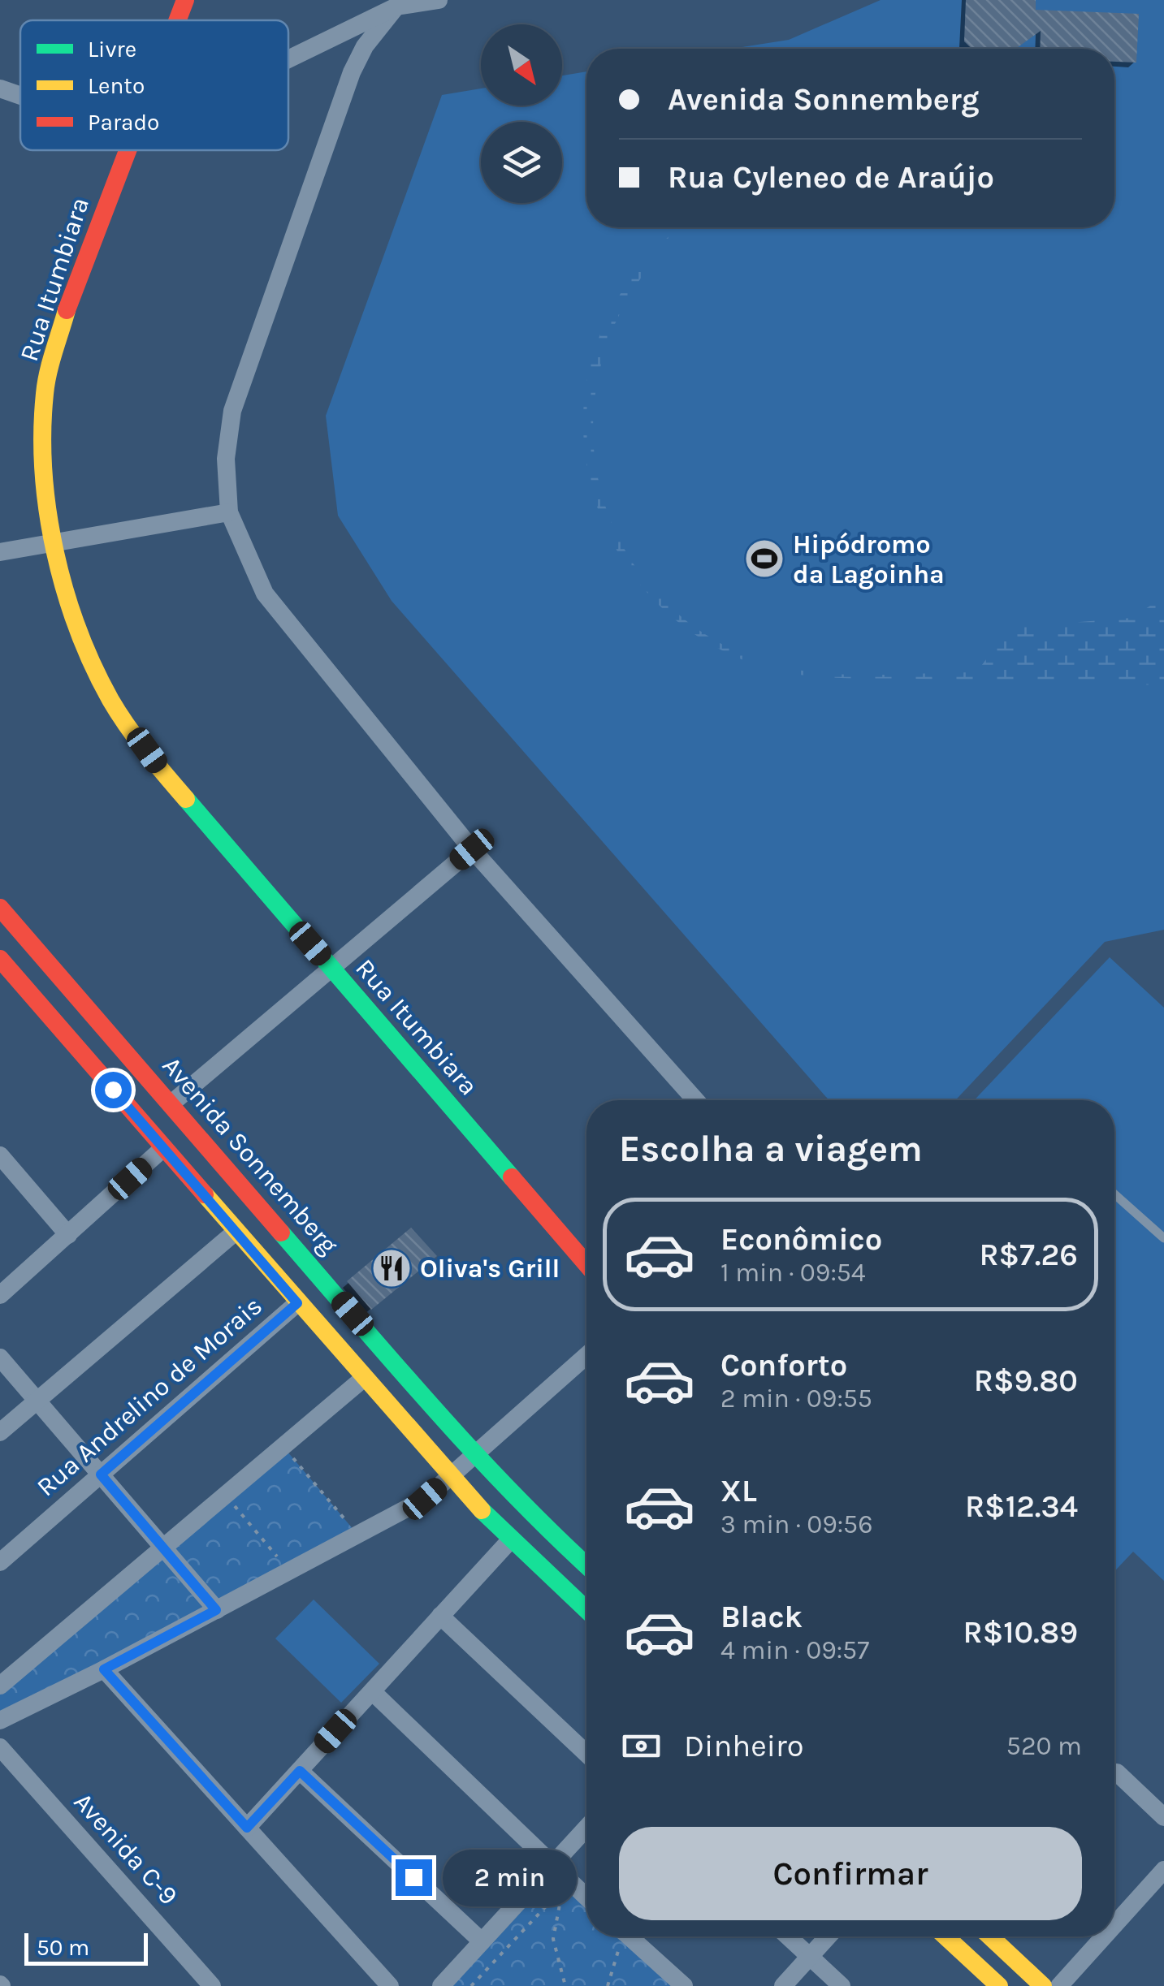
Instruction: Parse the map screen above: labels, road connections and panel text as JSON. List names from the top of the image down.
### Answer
{
  "streets": {
    "street": [
      "Rua Itumbiara",
      "Avenida Sonnemberg",
      "Rua Andrelino de Morais",
      "Avenida C-9"
    ]
  },
  "places": {
    "sports": ["Hipódromo da Lagoinha"],
    "restaurant": ["Oliva's Grill"]
  },
  "legend": ["Livre", "Lento", "Parado"],
  "scale_bar": "50 m",
  "north": "bottom right",
  "page": {
    "banner": ["Avenida Sonnemberg", "Rua Cyleneo de Araújo"],
    "heading": "Escolha a viagem",
    "list": [
      {
        "name": "Econômico",
        "note": "1 min · 09:54",
        "value": "R$7.26"
      },
      {
        "name": "Conforto",
        "note": "2 min · 09:55",
        "value": "R$9.80"
      },
      {
        "name": "XL",
        "note": "3 min · 09:56",
        "value": "R$12.34"
      },
      {
        "name": "Black",
        "note": "4 min · 09:57",
        "value": "R$10.89"
      }
    ],
    "pay": ["Dinheiro", "520 m"],
    "buttons": "Confirmar",
    "bubble": "2 min",
    "scale": "50 m"
  }
}
